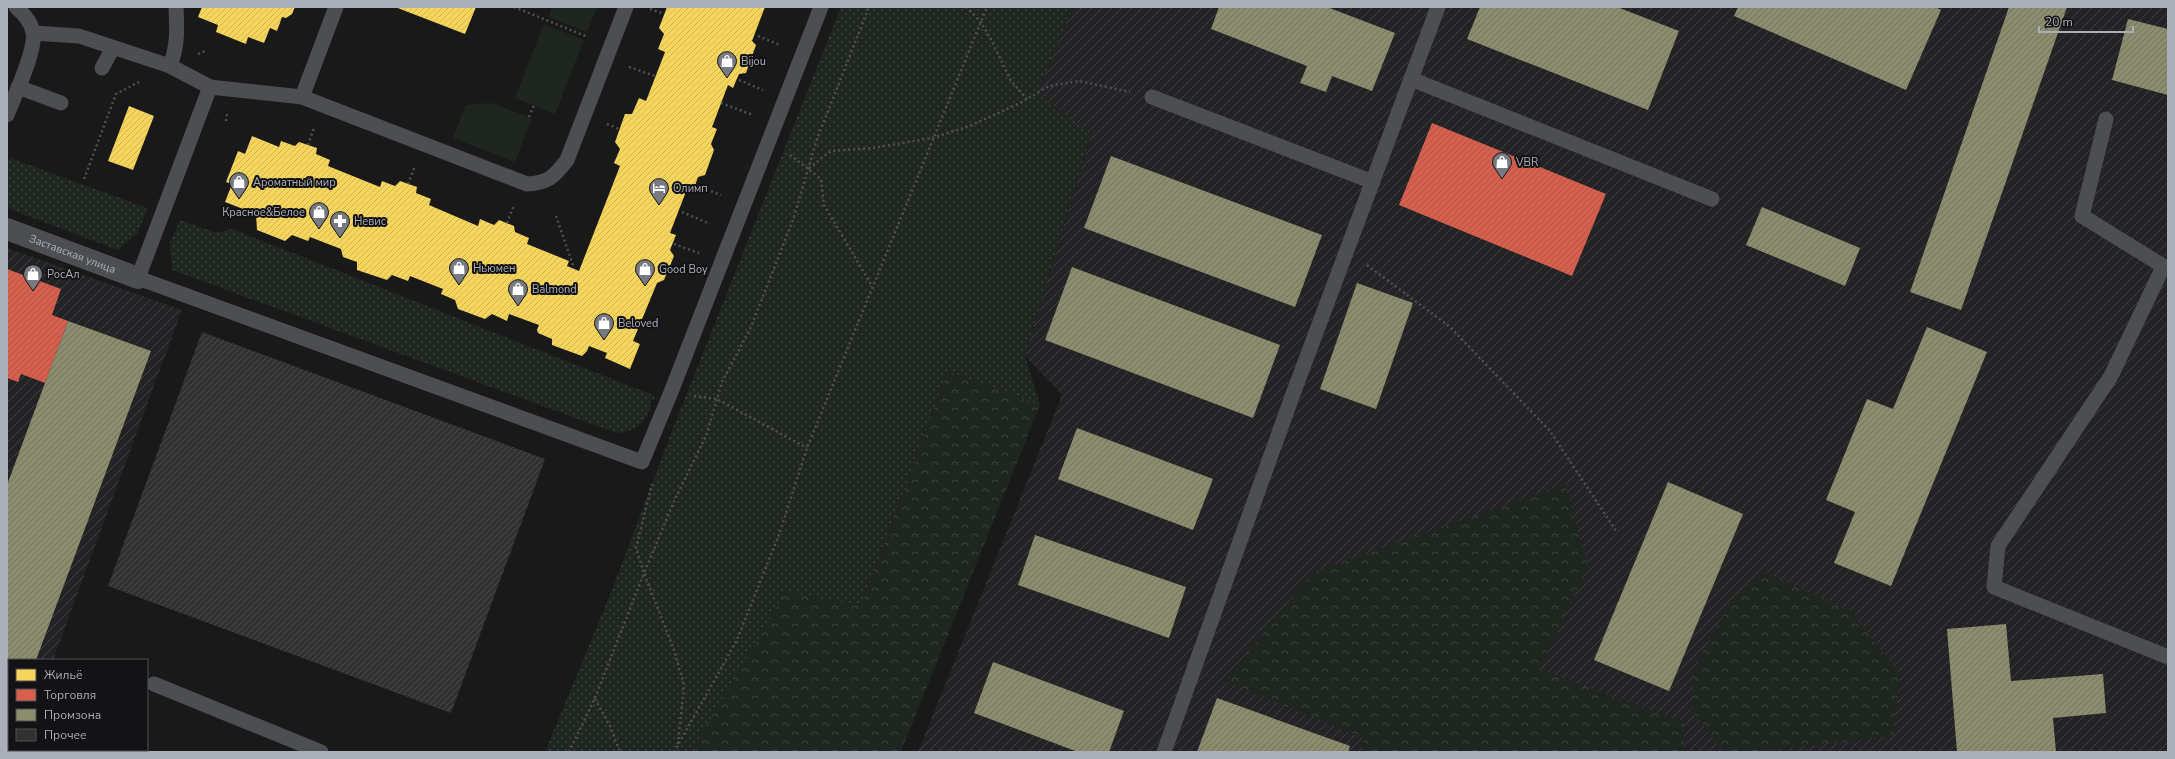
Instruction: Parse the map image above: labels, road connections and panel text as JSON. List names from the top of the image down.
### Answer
{
  "streets": {
    "street": ["Заставская улица"]
  },
  "places": {
    "shop": [
      "Bijou",
      "VBR",
      "Ароматный мир",
      "Красное&Белое",
      "Ньюмен",
      "Good Boy",
      "РосАл",
      "Balmond",
      "Beloved"
    ],
    "hotel": ["Олимп"],
    "pharmacy": ["Невис"]
  },
  "legend": [
    "Жильё",
    "Торговля",
    "Промзона",
    "Прочее"
  ],
  "scale_bar": "20 m"
}
